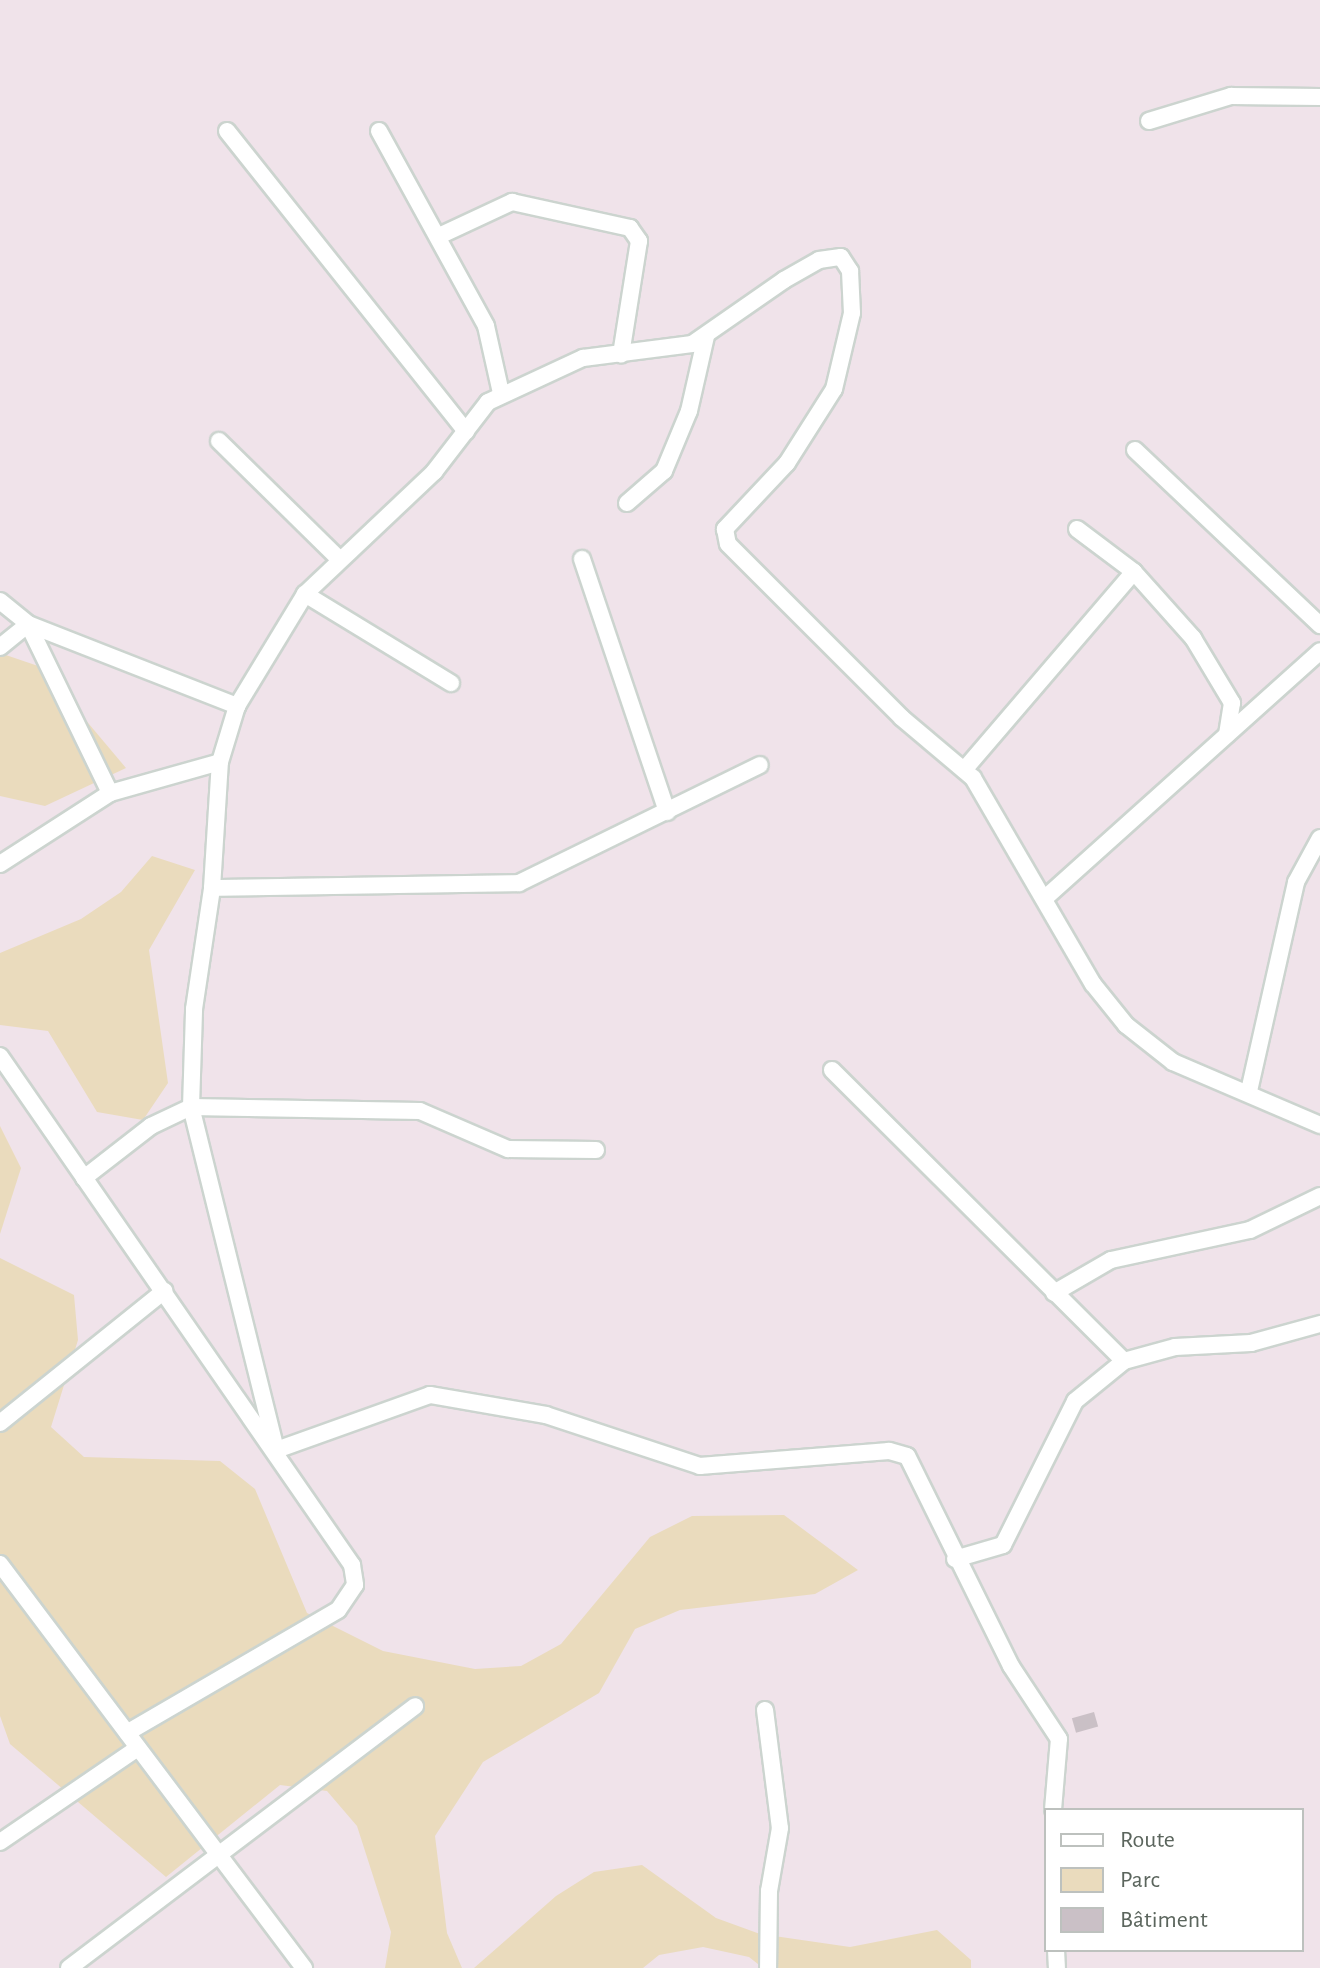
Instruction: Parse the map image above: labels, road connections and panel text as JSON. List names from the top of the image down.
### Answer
{
  "legend": ["Route", "Parc", "Bâtiment"]
}
